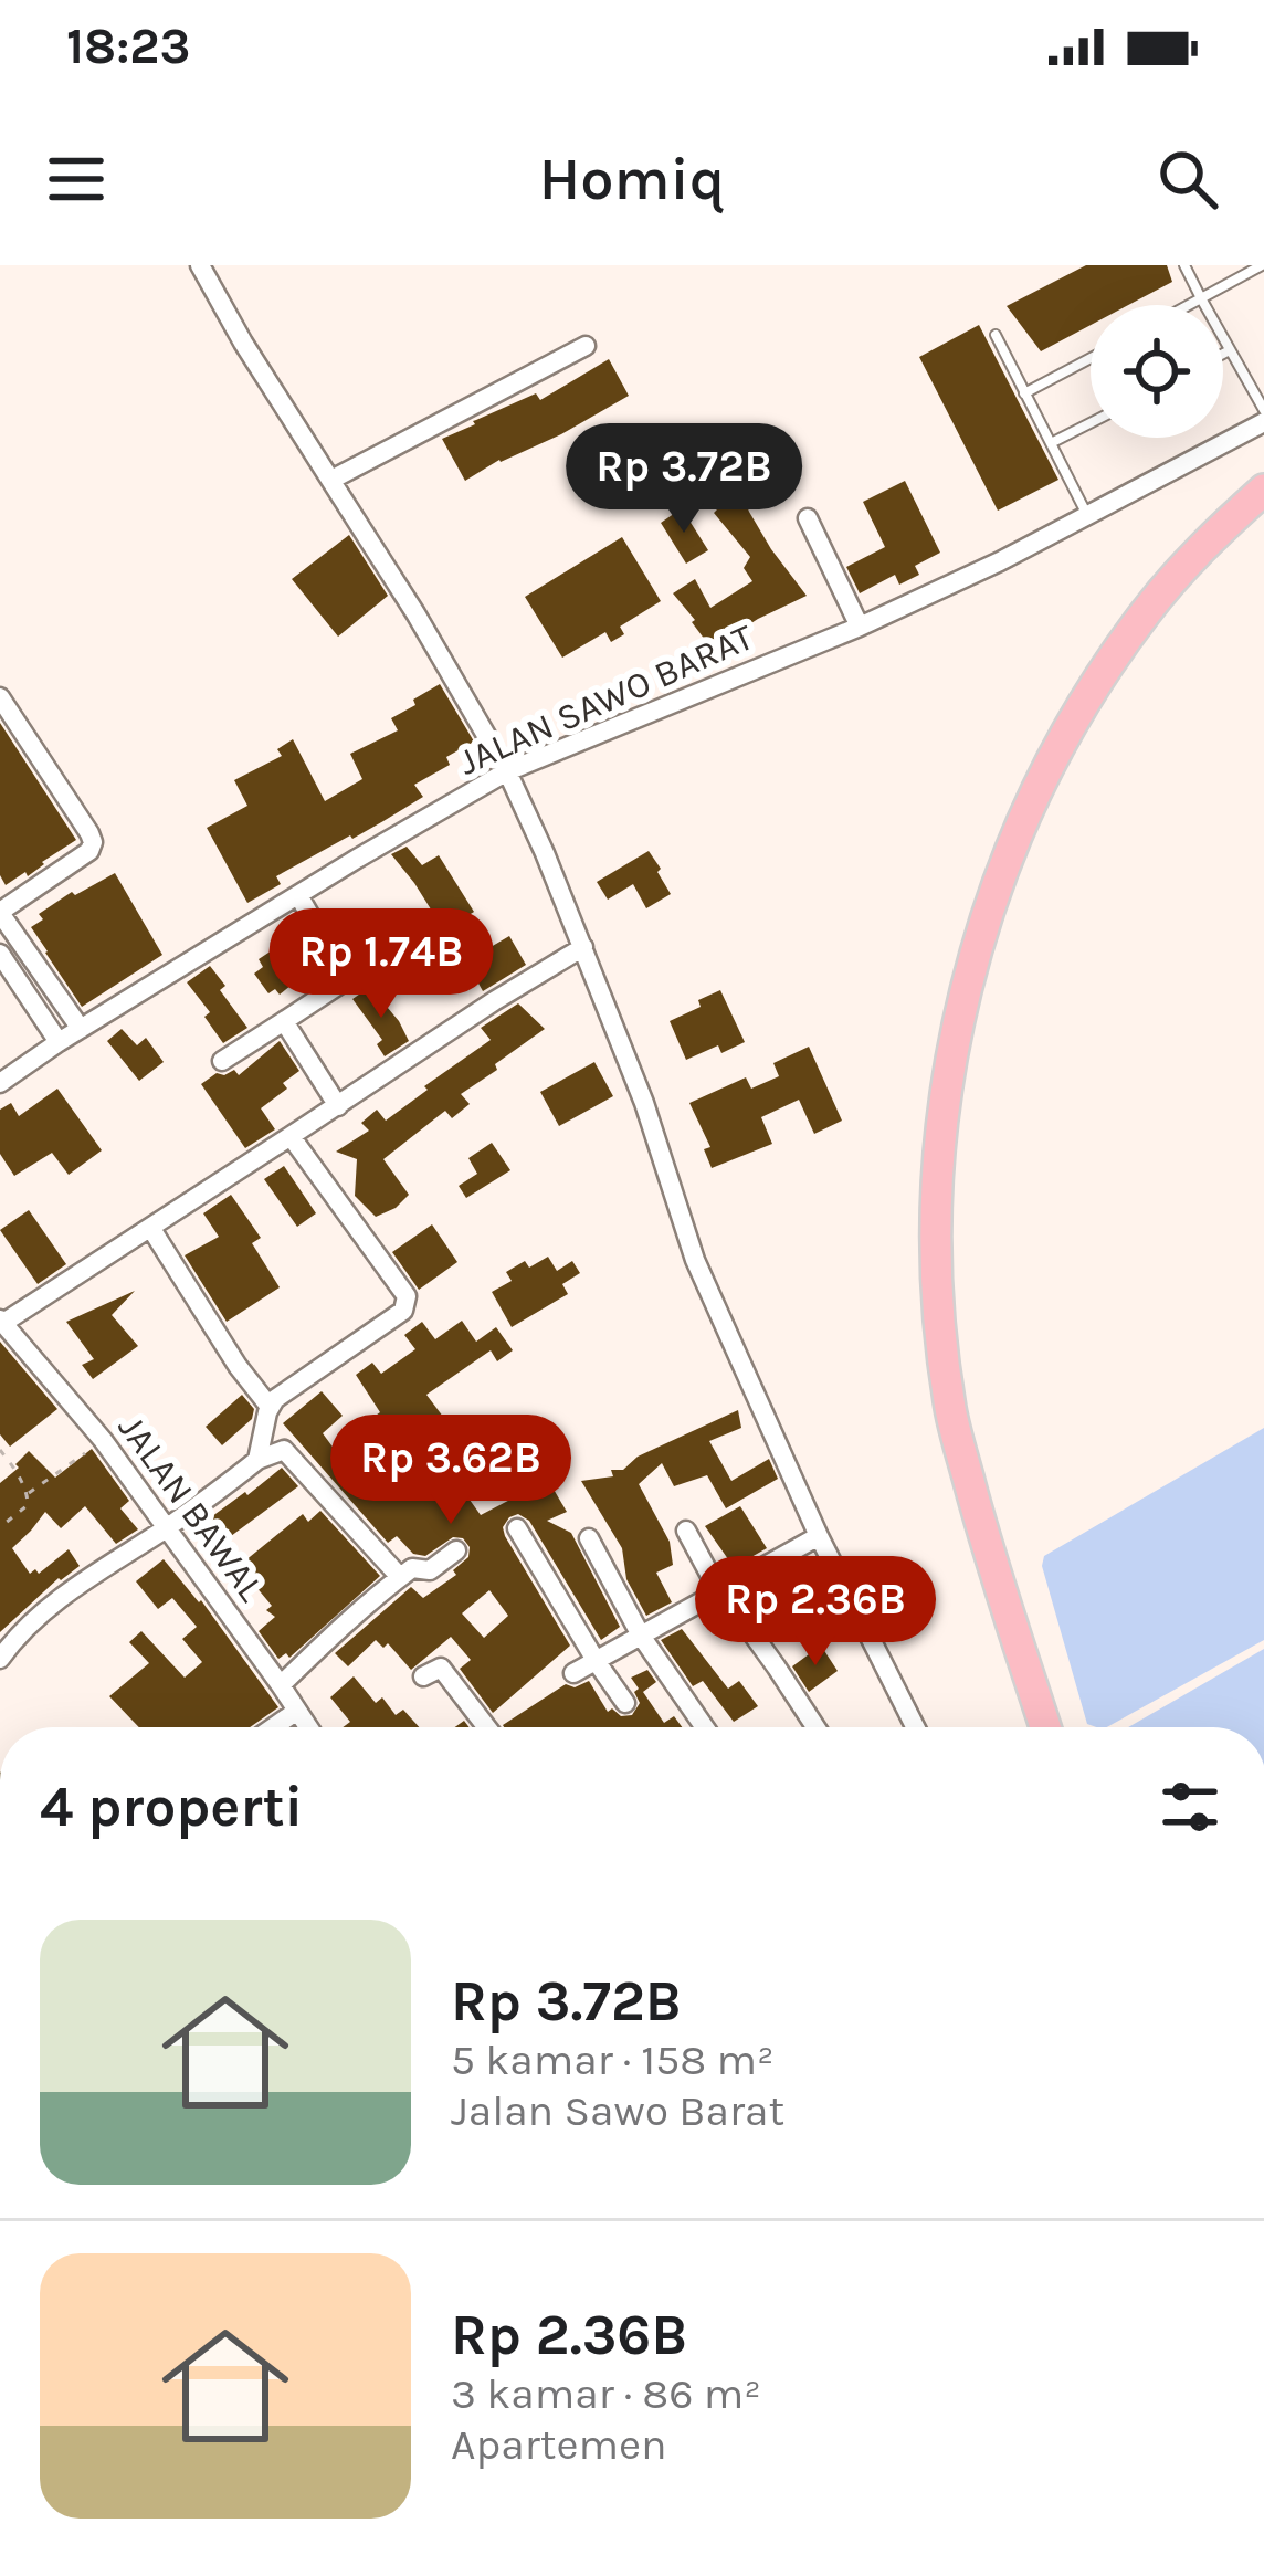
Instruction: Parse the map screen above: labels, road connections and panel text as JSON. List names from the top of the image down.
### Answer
{
  "streets": {
    "street": ["JALAN SAWO BARAT", "JALAN BAWAL"]
  },
  "page": {
    "status": "18:23",
    "header": "Homiq",
    "price": [
      "Rp 3.72B",
      "Rp 1.74B",
      "Rp 3.62B",
      "Rp 2.36B"
    ],
    "heading": "4 properti",
    "list": [
      {
        "name": "Rp 3.72B",
        "note": "5 kamar · 158 m² · Jalan Sawo Barat"
      },
      {
        "name": "Rp 2.36B",
        "note": "3 kamar · 86 m² · Apartemen"
      }
    ]
  }
}
